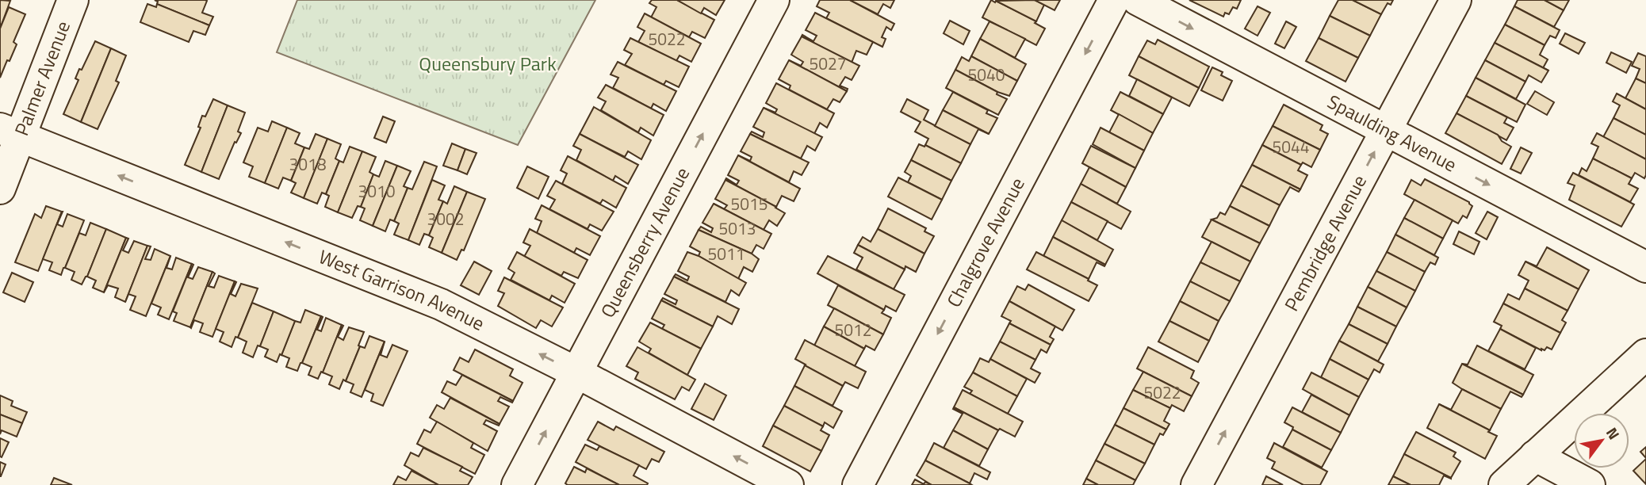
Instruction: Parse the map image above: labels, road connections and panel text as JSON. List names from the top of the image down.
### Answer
{
  "streets": {
    "street": [
      "Palmer Avenue",
      "Spaulding Avenue",
      "Queensberry Avenue",
      "Chalgrove Avenue",
      "Pembridge Avenue",
      "West Garrison Avenue"
    ]
  },
  "crossings": [
    ["Palmer Avenue", "West Garrison Avenue"],
    ["Spaulding Avenue", "Pembridge Avenue"],
    ["Queensberry Avenue", "West Garrison Avenue"]
  ],
  "one_way": [
    "Spaulding Avenue",
    "Queensberry Avenue",
    "Chalgrove Avenue",
    "Pembridge Avenue",
    "West Garrison Avenue"
  ],
  "parks": ["Queensbury Park"],
  "house_numbers": [
    "5022",
    "5027",
    "5040",
    "5044",
    "3018",
    "3010",
    "5015",
    "3002",
    "5013",
    "5011",
    "5012",
    "5022"
  ],
  "north": "top right"
}
